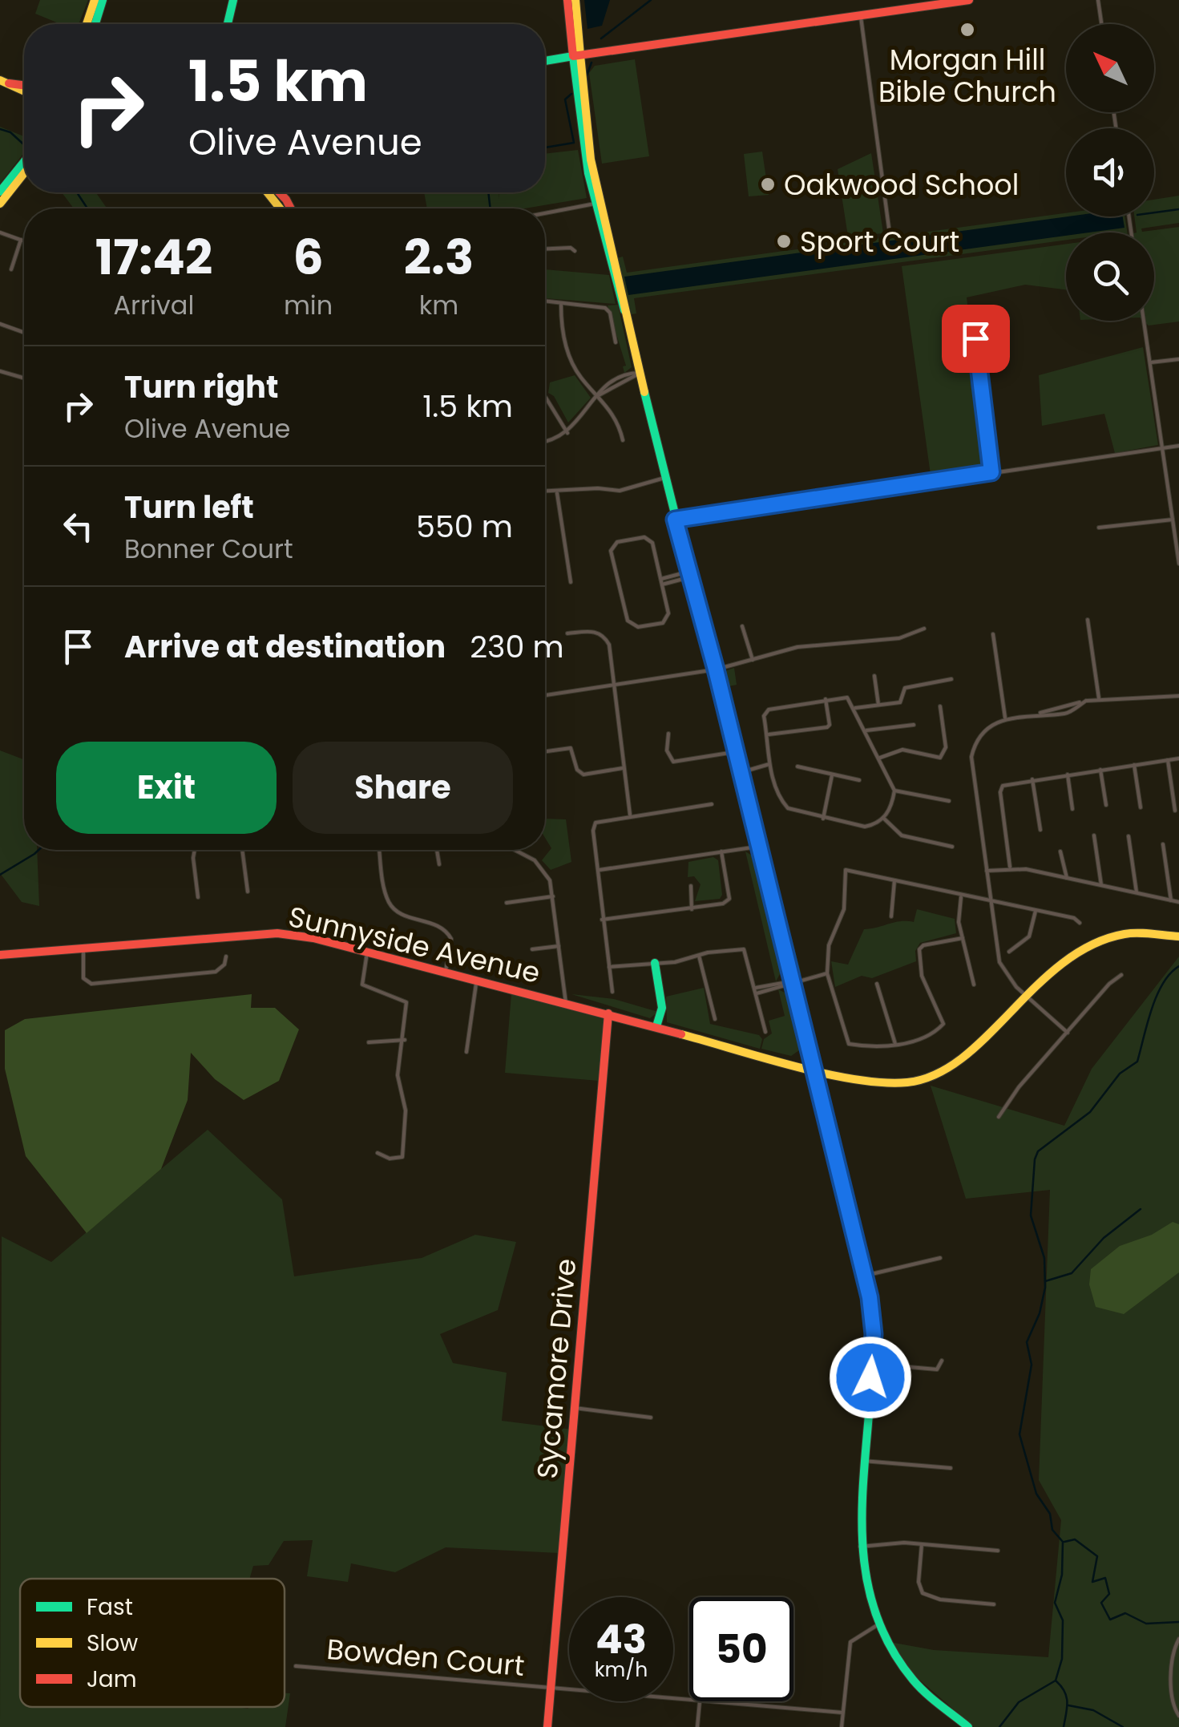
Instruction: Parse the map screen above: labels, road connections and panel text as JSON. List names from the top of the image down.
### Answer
{
  "streets": {
    "main road": ["Sunnyside Avenue", "Sycamore Drive"],
    "street": ["Bowden Court"]
  },
  "crossings": [
    ["Sunnyside Avenue", "Sycamore Drive"],
    ["Sycamore Drive", "Bowden Court"]
  ],
  "places": ["Morgan Hill Bible Church", "Oakwood School", "Sport Court"],
  "legend": ["Fast", "Slow", "Jam"],
  "north": "top left",
  "page": {
    "turn": ["1.5 km", "Olive Avenue"],
    "eta": [
      "17:42",
      "Arrival",
      "6",
      "min",
      "2.3",
      "km"
    ],
    "list": [
      {
        "name": "Turn right",
        "note": "Olive Avenue",
        "value": "1.5 km"
      },
      {
        "name": "Turn left",
        "note": "Bonner Court",
        "value": "550 m"
      },
      {
        "name": "Arrive at destination",
        "value": "230 m"
      }
    ],
    "buttons": ["Exit", "Share"],
    "speed": "43 km/h",
    "limit": "50"
  }
}
